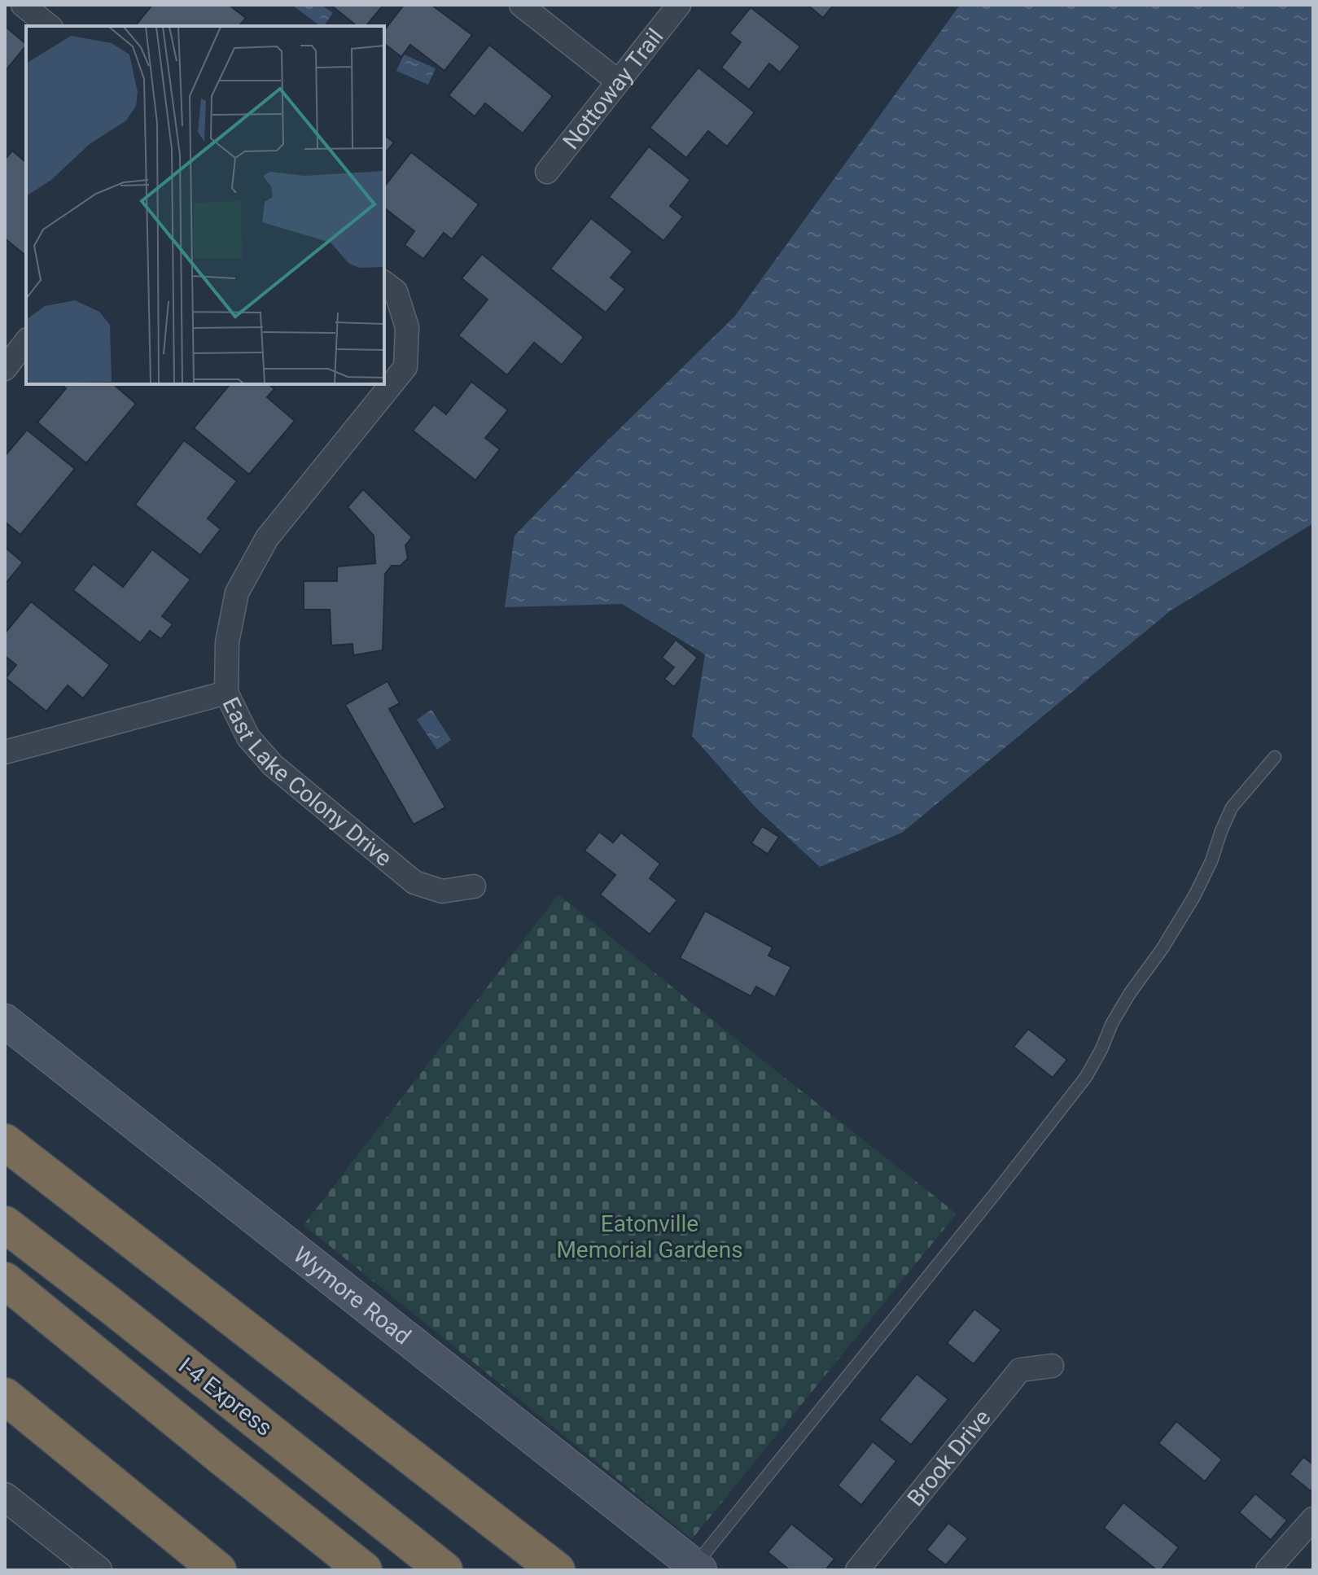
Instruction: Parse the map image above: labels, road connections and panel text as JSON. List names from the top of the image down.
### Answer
{
  "streets": {
    "highway": ["I-4 Express"],
    "main road": ["Wymore Road"],
    "street": ["Nottoway Trail", "East Lake Colony Drive", "Brook Drive"]
  },
  "parks": ["Eatonville Memorial Gardens"]
}
